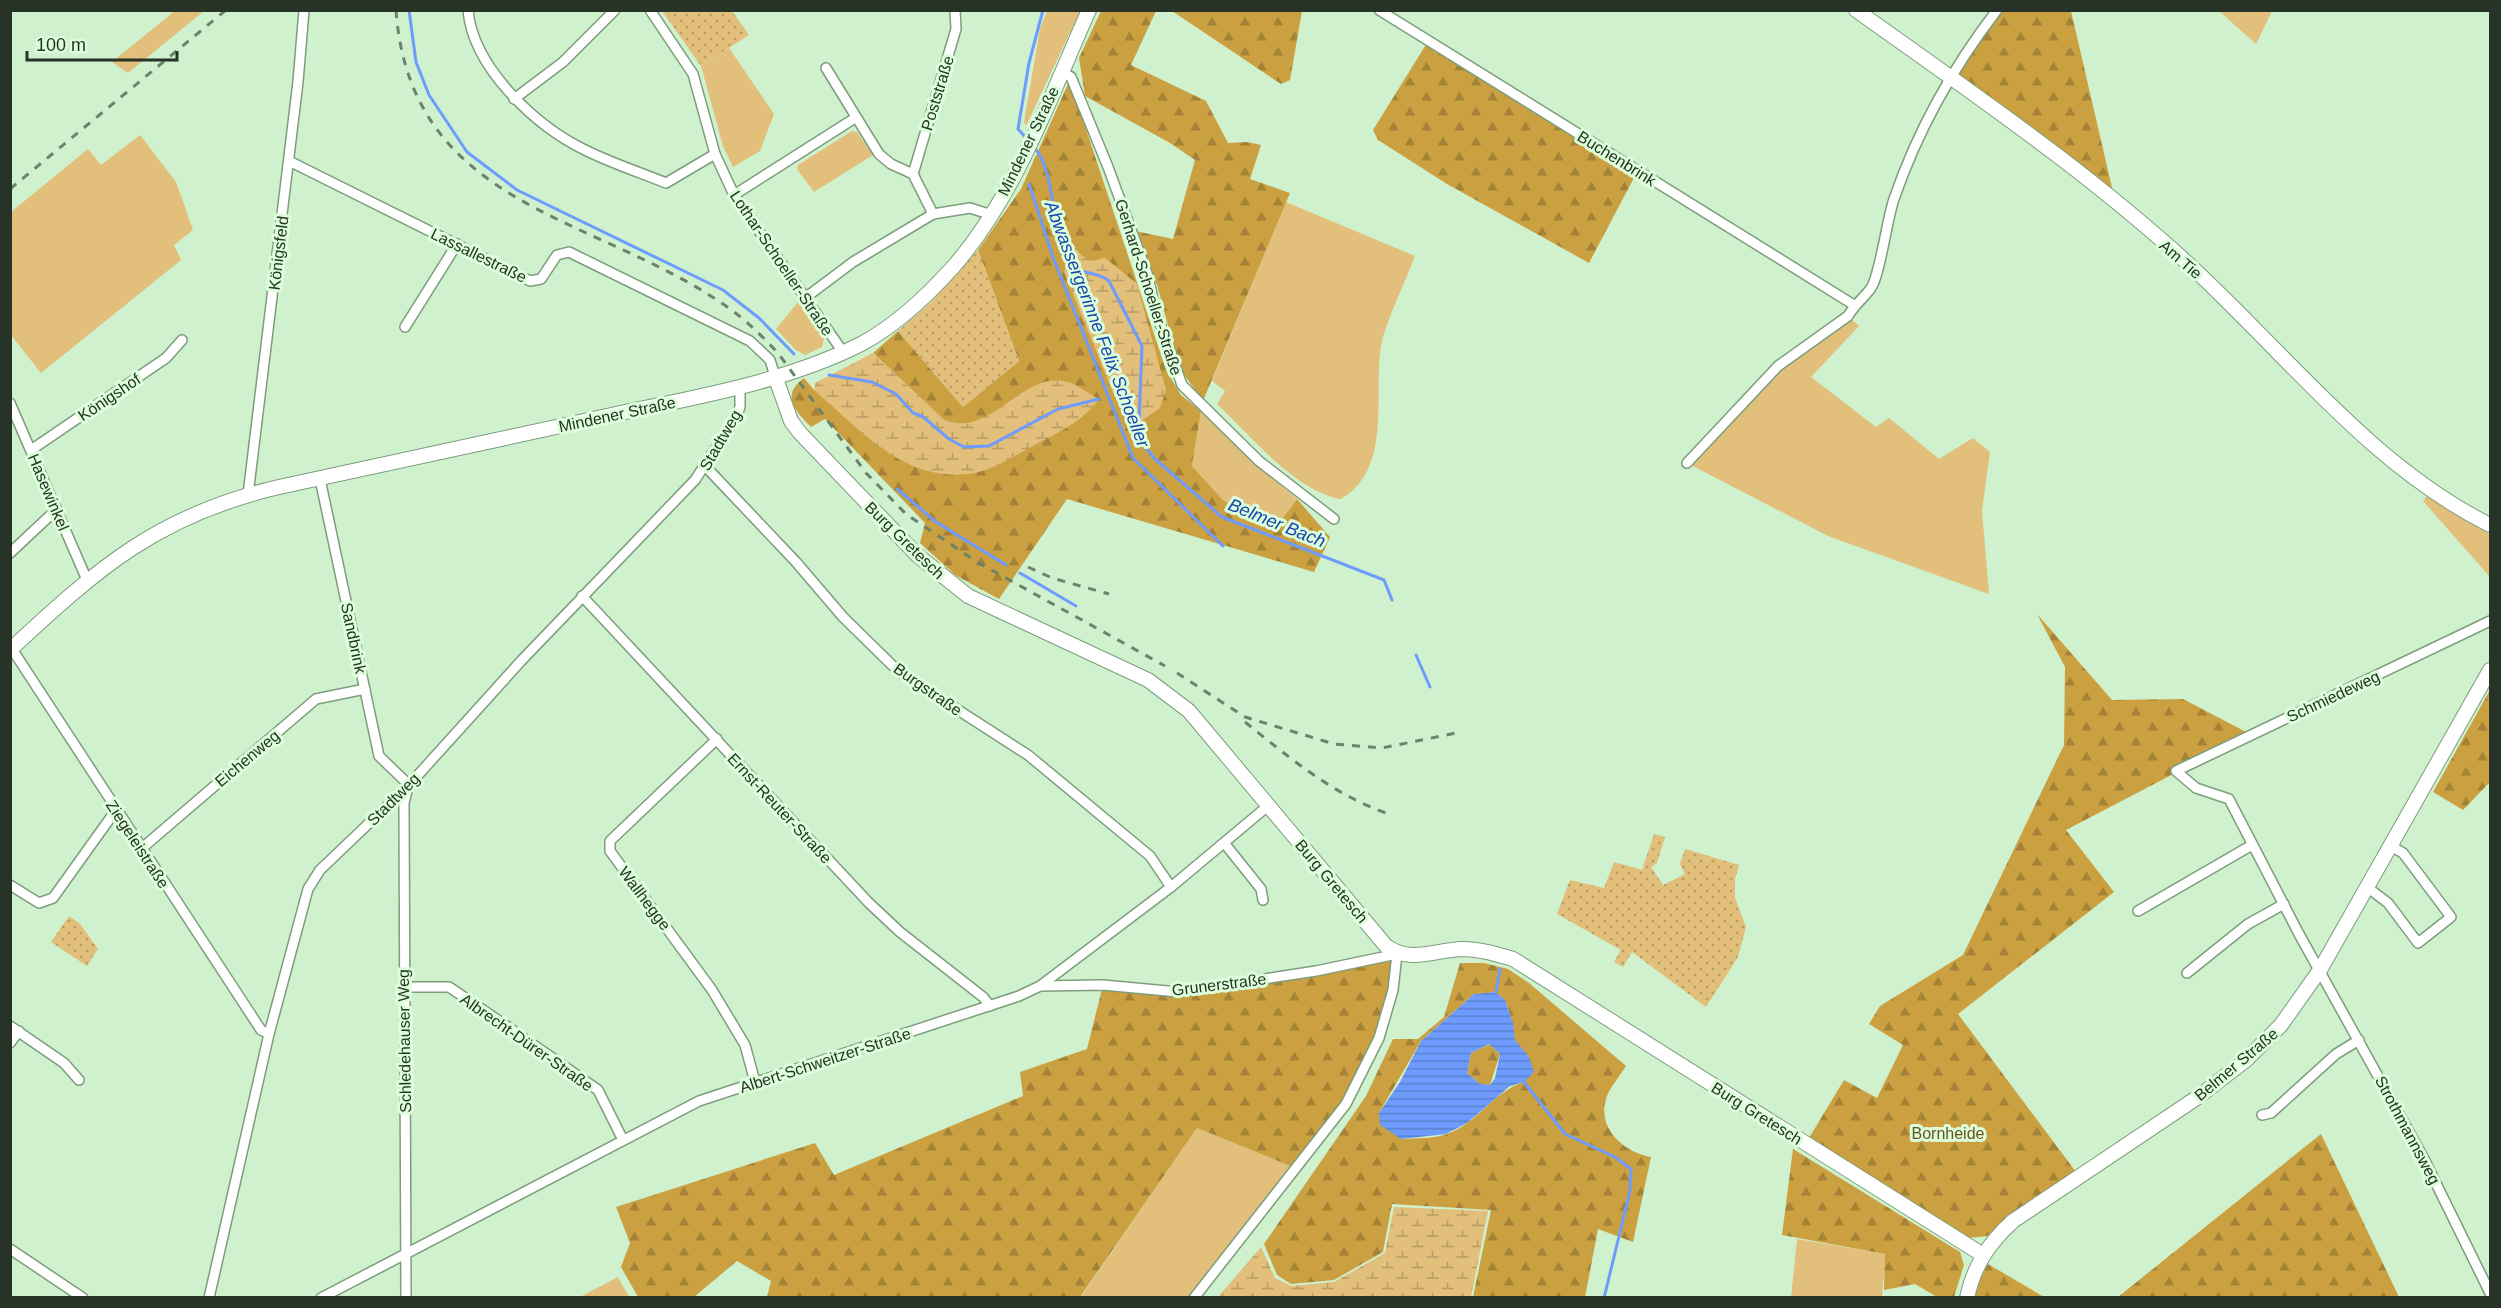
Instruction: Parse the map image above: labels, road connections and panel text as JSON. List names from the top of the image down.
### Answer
{
  "streets": {
    "street": [
      "Poststraße",
      "Mindener Straße",
      "Buchenbrink",
      "Königsfeld",
      "Lassallestraße",
      "Am Tie",
      "Lothar-Schoeller-Straße",
      "Gerhard-Schoeller-Straße",
      "Königshof",
      "Stadtweg",
      "Hasewinkel",
      "Burg Gretesch",
      "Sandbrink",
      "Burgstraße",
      "Schmiedeweg",
      "Eichenweg",
      "Ernst-Reuter-Straße",
      "Ziegeleistraße",
      "Wallhegge",
      "Grunerstraße",
      "Schledehauser Weg",
      "Albrecht-Dürer-Straße",
      "Albert-Schweitzer-Straße",
      "Belmer Straße",
      "Strothmannsweg"
    ]
  },
  "crossings": [
    ["Mindener Straße", "Königsfeld"],
    ["Mindener Straße", "Lassallestraße"],
    ["Mindener Straße", "Lothar-Schoeller-Straße"],
    ["Mindener Straße", "Gerhard-Schoeller-Straße"],
    ["Mindener Straße", "Stadtweg"],
    ["Mindener Straße", "Hasewinkel"],
    ["Mindener Straße", "Burg Gretesch"],
    ["Mindener Straße", "Sandbrink"],
    ["Mindener Straße", "Ziegeleistraße"],
    ["Königsfeld", "Lassallestraße"],
    ["Lassallestraße", "Burg Gretesch"],
    ["Königshof", "Hasewinkel"],
    ["Stadtweg", "Sandbrink"],
    ["Stadtweg", "Burgstraße"],
    ["Stadtweg", "Ernst-Reuter-Straße"],
    ["Stadtweg", "Ziegeleistraße"],
    ["Stadtweg", "Schledehauser Weg"],
    ["Burg Gretesch", "Grunerstraße"],
    ["Burg Gretesch", "Albert-Schweitzer-Straße"],
    ["Burg Gretesch", "Belmer Straße"],
    ["Sandbrink", "Eichenweg"],
    ["Sandbrink", "Schledehauser Weg"],
    ["Burgstraße", "Albert-Schweitzer-Straße"],
    ["Schmiedeweg", "Strothmannsweg"],
    ["Eichenweg", "Ziegeleistraße"],
    ["Ernst-Reuter-Straße", "Wallhegge"],
    ["Ernst-Reuter-Straße", "Albert-Schweitzer-Straße"],
    ["Wallhegge", "Albert-Schweitzer-Straße"],
    ["Grunerstraße", "Albert-Schweitzer-Straße"],
    ["Schledehauser Weg", "Albrecht-Dürer-Straße"],
    ["Schledehauser Weg", "Albert-Schweitzer-Straße"],
    ["Albrecht-Dürer-Straße", "Albert-Schweitzer-Straße"],
    ["Belmer Straße", "Strothmannsweg"]
  ],
  "water": ["Abwassergerinne Felix Schoeller", "Belmer Bach"],
  "parks": ["Bornheide"],
  "scale_bar": "100 m"
}
